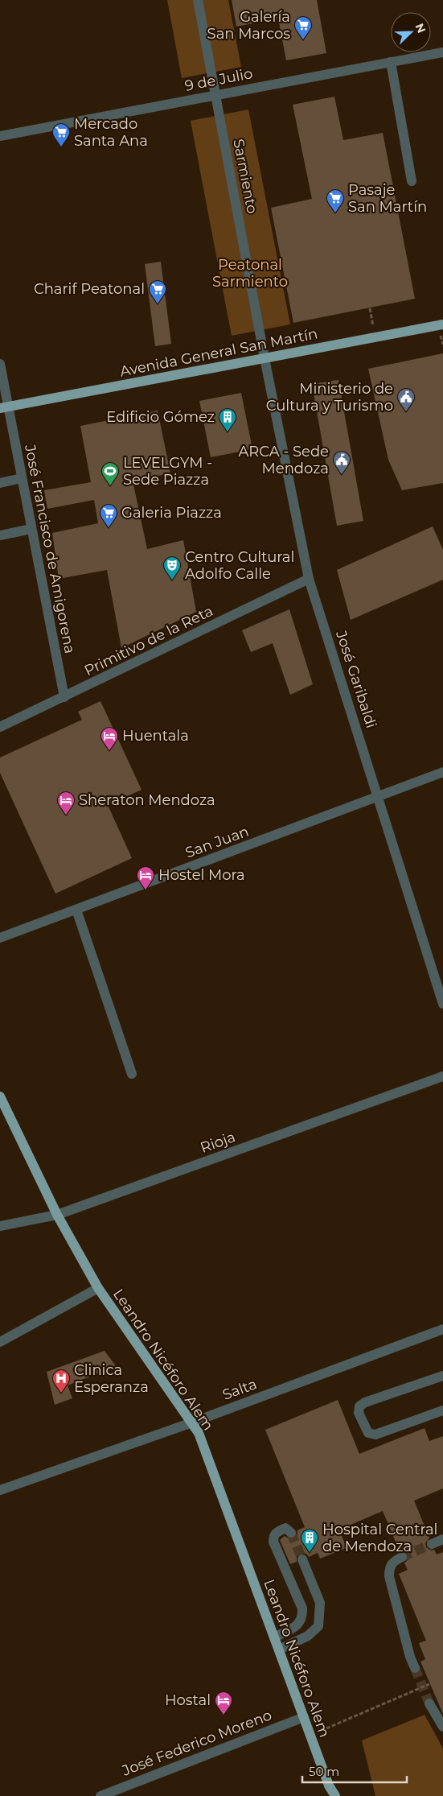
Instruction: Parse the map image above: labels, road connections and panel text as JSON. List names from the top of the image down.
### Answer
{
  "streets": {
    "main road": ["Avenida General San Martín", "Leandro Nicéforo Alem"],
    "street": [
      "9 de Julio",
      "Sarmiento",
      "José Francisco de Amigorena",
      "Primitivo de la Reta",
      "José Garibaldi",
      "San Juan",
      "Rioja",
      "Salta",
      "José Federico Moreno"
    ]
  },
  "crossings": [
    ["9 de Julio", "Sarmiento"],
    ["Sarmiento", "Avenida General San Martín"],
    ["Sarmiento", "José Garibaldi"],
    ["Avenida General San Martín", "José Francisco de Amigorena"],
    ["Avenida General San Martín", "José Garibaldi"],
    ["José Francisco de Amigorena", "Primitivo de la Reta"],
    ["Primitivo de la Reta", "José Garibaldi"],
    ["José Garibaldi", "San Juan"],
    ["Rioja", "Leandro Nicéforo Alem"],
    ["Leandro Nicéforo Alem", "Salta"],
    ["Leandro Nicéforo Alem", "José Federico Moreno"]
  ],
  "parks": ["Peatonal Sarmiento"],
  "places": {
    "supermarket": [
      "Galería San Marcos",
      "Mercado Santa Ana",
      "Pasaje San Martín",
      "Charif Peatonal",
      "Galeria Piazza"
    ],
    "public building": ["Ministerio de Cultura y Turismo", "ARCA - Sede Mendoza"],
    "building": ["Edificio Gómez", "Hospital Central de Mendoza"],
    "sports": ["LEVELGYM - Sede Piazza"],
    "theatre": ["Centro Cultural Adolfo Calle"],
    "hotel": [
      "Huentala",
      "Sheraton Mendoza",
      "Hostel Mora",
      "Hostal"
    ],
    "hospital": ["Clinica Esperanza"]
  },
  "scale_bar": "50 m",
  "north": "top right"
}
